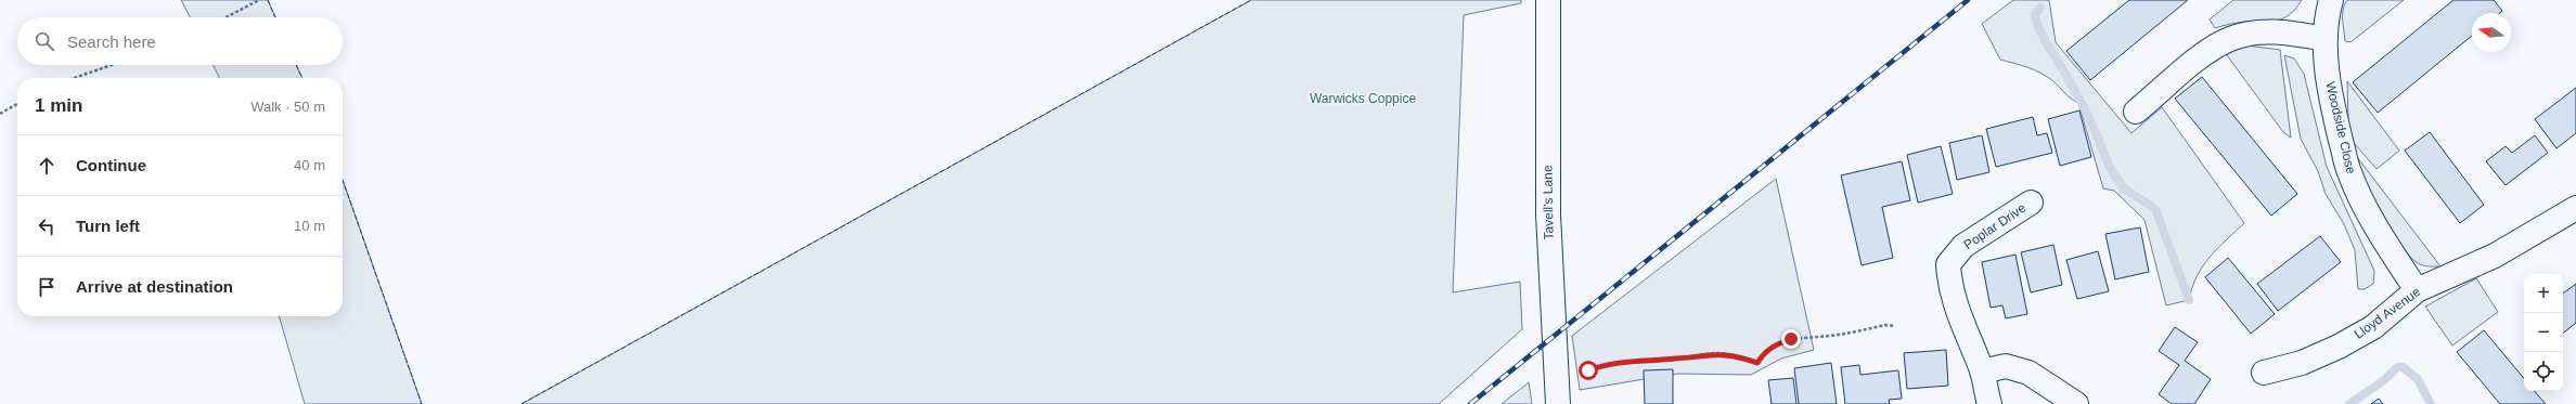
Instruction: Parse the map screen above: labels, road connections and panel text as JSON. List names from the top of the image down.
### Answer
{
  "streets": {
    "street": [
      "Woodside Close",
      "Tavell's Lane",
      "Poplar Drive",
      "Lloyd Avenue"
    ]
  },
  "crossings": [
    ["Woodside Close", "Lloyd Avenue"]
  ],
  "parks": ["Warwicks Coppice"],
  "north": "left",
  "page": {
    "search": "Search here",
    "heading": ["1 min", "Walk · 50 m"],
    "list": [
      ["Continue", "40 m"],
      ["Turn left", "10 m"],
      "Arrive at destination"
    ],
    "map_buttons": ["+", "−"]
  }
}
